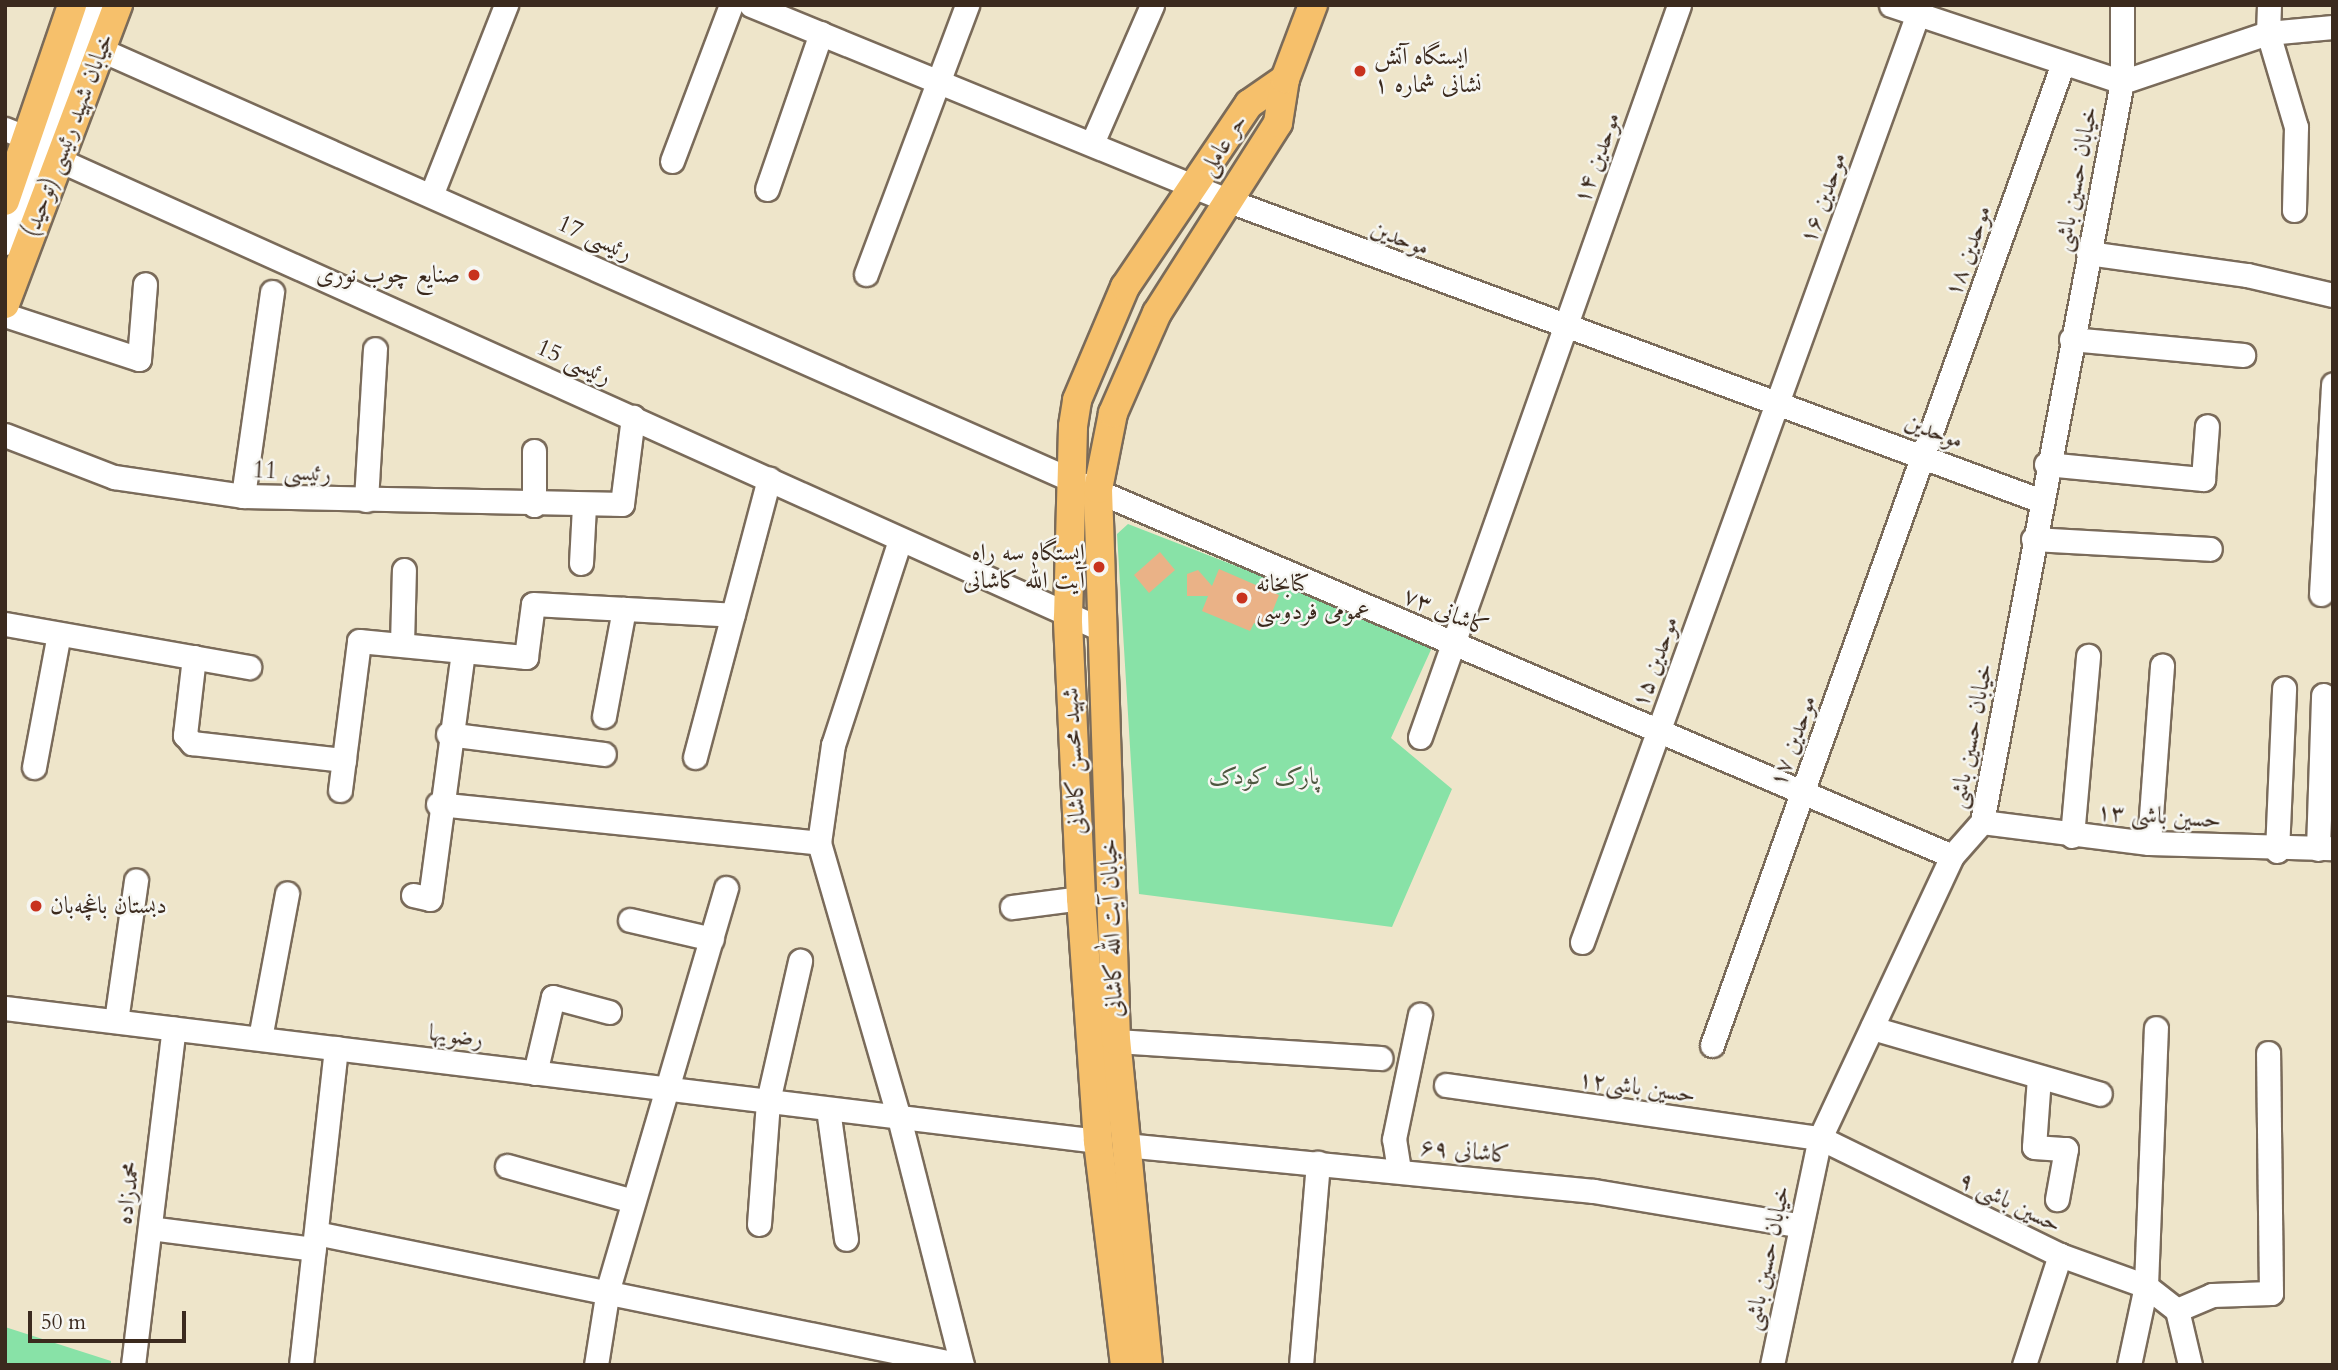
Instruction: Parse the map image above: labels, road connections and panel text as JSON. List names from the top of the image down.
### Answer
{
  "streets": {
    "main road": [
      "خیابان شهید رئیسی (توحید)",
      "حر عاملی",
      "شهید محسن کاشانی",
      "خیابان آیت الله کاشانی"
    ],
    "street": [
      "موحدین ۱۴",
      "خیابان حسین باشی",
      "موحدین ۱۶",
      "رئیسی 17",
      "موحدین",
      "موحدین ۱۸",
      "رئیسی 15",
      "رئیسی 11",
      "کاشانی ۷۳",
      "موحدین ۱۵",
      "موحدین ۱۷",
      "حسین باشی ۱۳",
      "رضویها",
      "حسین باشی۱۲",
      "کاشانی ۶۹",
      "محمدزاده",
      "حسین باشی ۹"
    ]
  },
  "crossings": [
    ["خیابان شهید رئیسی (توحید)", "رئیسی 17"],
    ["خیابان شهید رئیسی (توحید)", "رئیسی 15"],
    ["حر عاملی", "موحدین"],
    ["حر عاملی", "شهید محسن کاشانی"],
    ["موحدین ۱۴", "موحدین"],
    ["موحدین ۱۴", "کاشانی ۷۳"],
    ["خیابان حسین باشی", "موحدین"],
    ["خیابان حسین باشی", "کاشانی ۷۳"],
    ["خیابان حسین باشی", "حسین باشی ۱۳"],
    ["خیابان حسین باشی", "حسین باشی۱۲"],
    ["خیابان حسین باشی", "کاشانی ۶۹"],
    ["خیابان حسین باشی", "حسین باشی ۹"],
    ["موحدین ۱۶", "موحدین"],
    ["موحدین ۱۶", "موحدین ۱۵"],
    ["رئیسی 17", "کاشانی ۷۳"],
    ["رئیسی 17", "شهید محسن کاشانی"],
    ["رئیسی 17", "خیابان آیت الله کاشانی"],
    ["موحدین", "موحدین ۱۸"],
    ["موحدین", "موحدین ۱۵"],
    ["موحدین", "موحدین ۱۷"],
    ["موحدین", "شهید محسن کاشانی"],
    ["موحدین ۱۸", "موحدین ۱۷"],
    ["رئیسی 15", "رئیسی 11"],
    ["رئیسی 15", "شهید محسن کاشانی"],
    ["رئیسی 15", "خیابان آیت الله کاشانی"],
    ["کاشانی ۷۳", "موحدین ۱۵"],
    ["کاشانی ۷۳", "موحدین ۱۷"],
    ["کاشانی ۷۳", "خیابان آیت الله کاشانی"],
    ["شهید محسن کاشانی", "خیابان آیت الله کاشانی"],
    ["شهید محسن کاشانی", "رضویها"],
    ["شهید محسن کاشانی", "کاشانی ۶۹"],
    ["خیابان آیت الله کاشانی", "رضویها"],
    ["خیابان آیت الله کاشانی", "کاشانی ۶۹"],
    ["رضویها", "کاشانی ۶۹"],
    ["رضویها", "محمدزاده"],
    ["حسین باشی۱۲", "حسین باشی ۹"]
  ],
  "parks": ["پارک کودک"],
  "places": [
    "ایستگاه آتش نشانی شماره ۱",
    "صنایع چوب نوری",
    "ایستگاه سه راه آیت الله کاشانی",
    "کتابخانه عمومی فردوسی",
    "دبستان باغچه‌بان"
  ],
  "scale_bar": "50 m"
}
